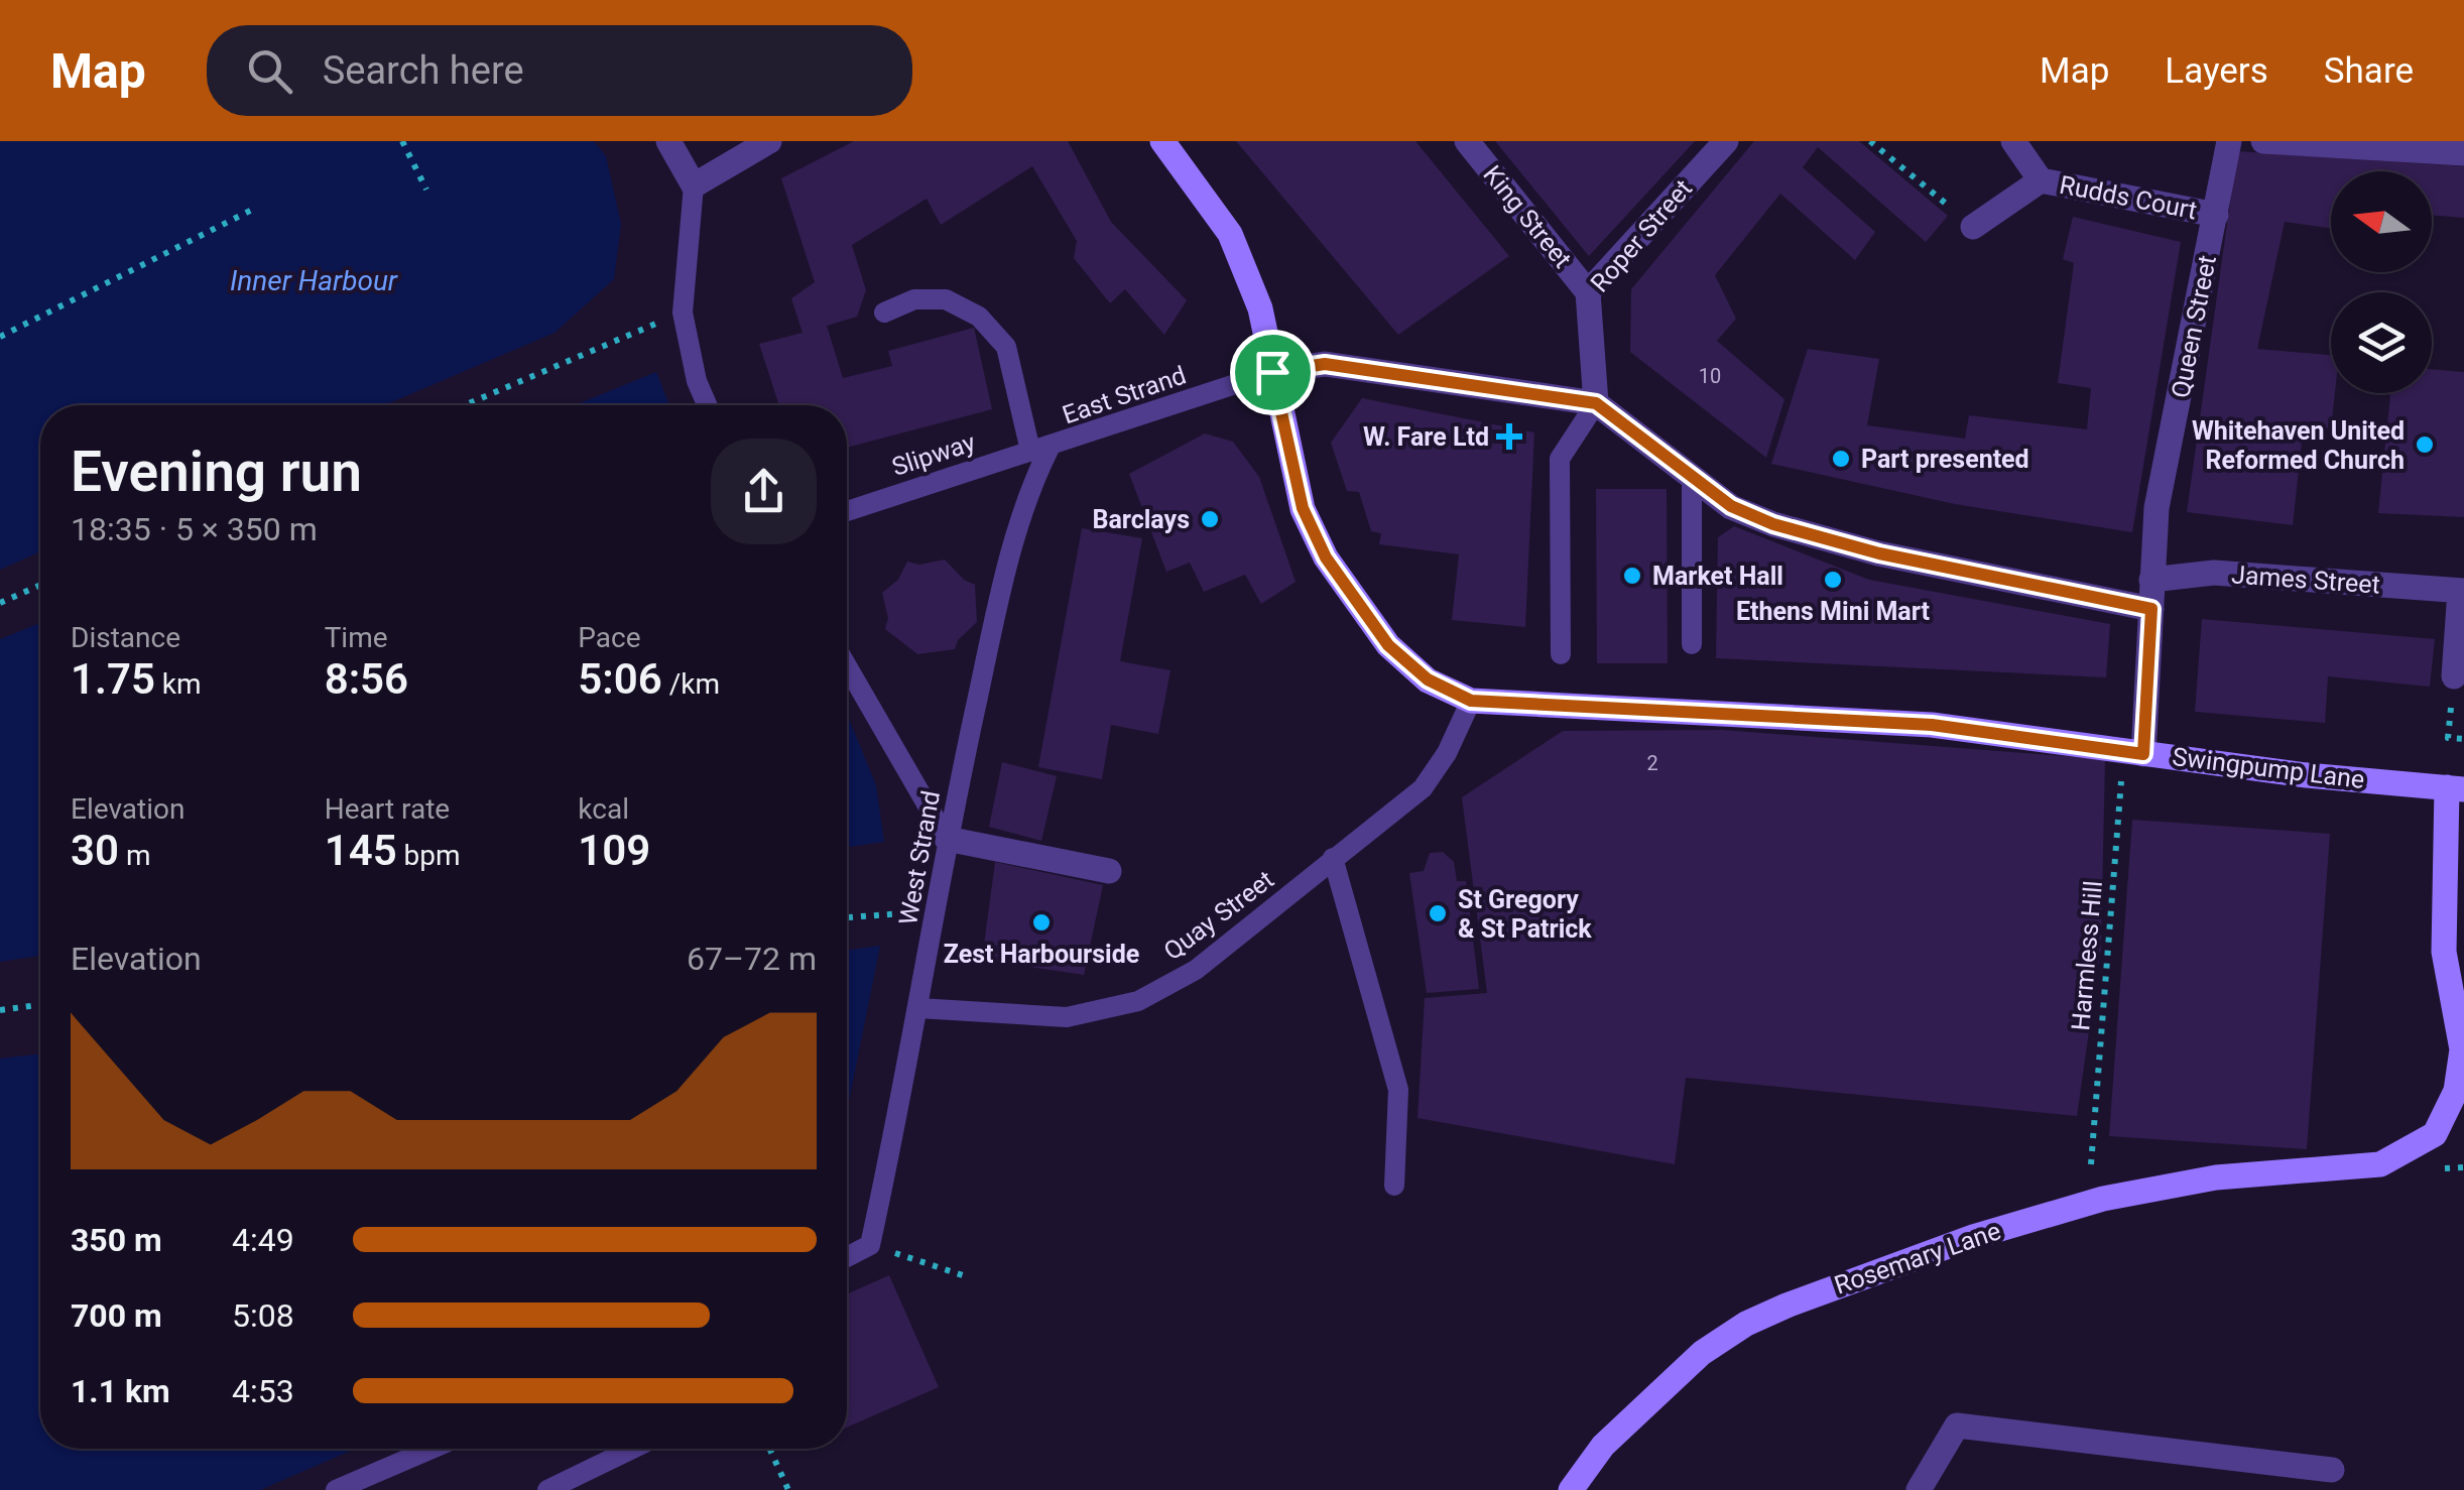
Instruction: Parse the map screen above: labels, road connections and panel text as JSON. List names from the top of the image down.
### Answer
{
  "streets": {
    "main road": ["Swingpump Lane", "Rosemary Lane"],
    "street": [
      "Rudds Court",
      "King Street",
      "Roper Street",
      "Queen Street",
      "James Street"
    ],
    "lane": [
      "East Strand",
      "Slipway",
      "West Strand",
      "Quay Street"
    ],
    "path": ["Harmless Hill"]
  },
  "crossings": [
    ["Rudds Court", "Queen Street"],
    ["King Street", "Roper Street"],
    ["Queen Street", "James Street"],
    ["Queen Street", "Swingpump Lane"],
    ["Queen Street", "Harmless Hill"],
    ["East Strand", "Slipway"],
    ["East Strand", "West Strand"],
    ["Slipway", "West Strand"],
    ["Swingpump Lane", "Quay Street"],
    ["Swingpump Lane", "Harmless Hill"],
    ["Swingpump Lane", "Rosemary Lane"],
    ["West Strand", "Quay Street"]
  ],
  "water": ["Inner Harbour"],
  "places": {
    "health": ["W. Fare Ltd"],
    "other": [
      "Whitehaven United Reformed Church",
      "Part presented",
      "Barclays",
      "Market Hall",
      "Ethens Mini Mart",
      "St Gregory & St Patrick",
      "Zest Harbourside"
    ]
  },
  "house_numbers": ["10", "2"],
  "north": "left",
  "page": {
    "header": "Map",
    "search": "Search here",
    "nav": ["Map", "Layers", "Share"],
    "heading": ["Evening run", "18:35 · 5 × 350 m"],
    "stats": [
      ["Distance", "1.75 km"],
      ["Time", "8:56"],
      ["Pace", "5:06 /km"],
      ["Elevation", "30 m"],
      ["Heart rate", "145 bpm"],
      ["kcal", "109"]
    ],
    "chart": ["Elevation", "67–72 m"],
    "list": [
      {
        "name": "350 m",
        "note": "4:49"
      },
      {
        "name": "700 m",
        "note": "5:08"
      },
      {
        "name": "1.1 km",
        "note": "4:53"
      }
    ]
  }
}
